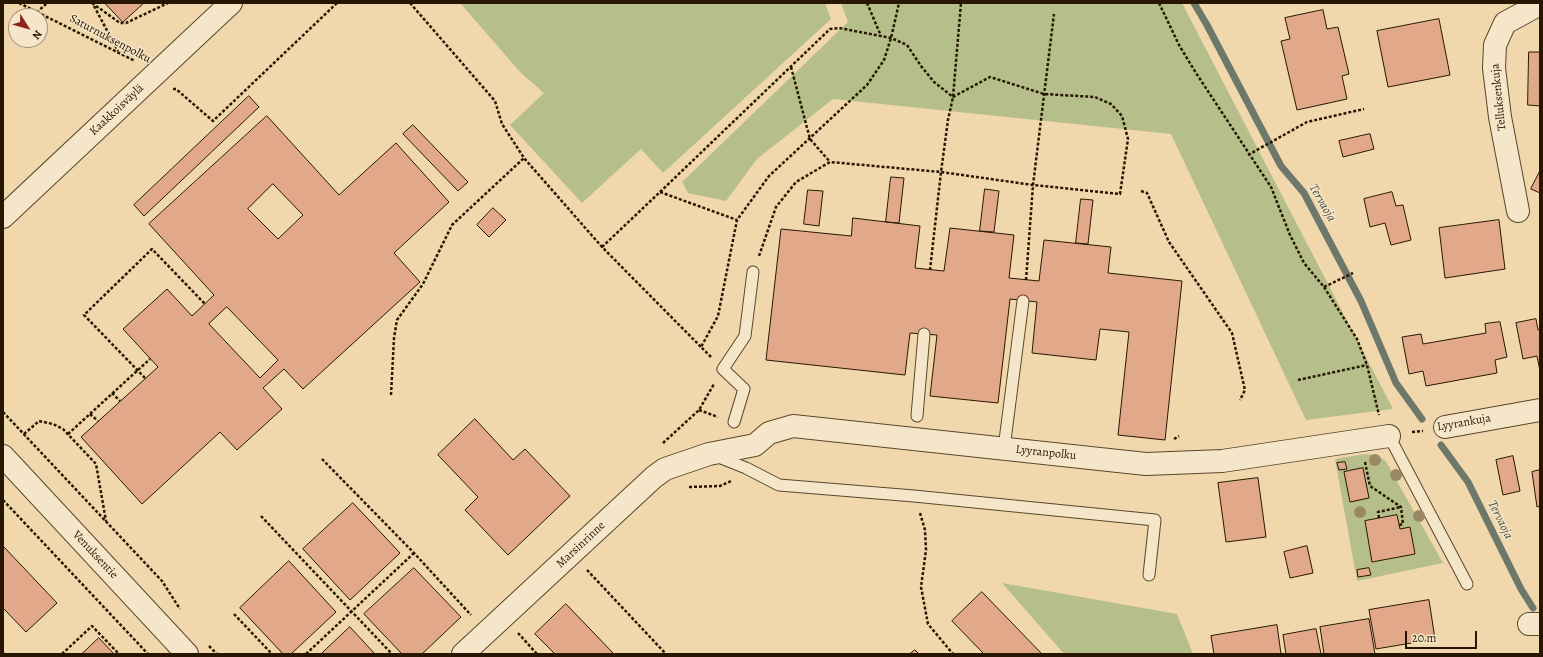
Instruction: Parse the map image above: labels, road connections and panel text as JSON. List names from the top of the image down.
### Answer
{
  "streets": {
    "street": [
      "Telluksenkuja",
      "Kaakkoisväylä",
      "Lyyrankuja",
      "Lyyranpolku",
      "Marsinrinne",
      "Venuksentie"
    ],
    "path": ["Saturnuksenpolku"]
  },
  "crossings": [
    ["Saturnuksenpolku", "Kaakkoisväylä"],
    ["Lyyrankuja", "Lyyranpolku"],
    ["Lyyranpolku", "Marsinrinne"]
  ],
  "water": ["Tervaoja"],
  "scale_bar": "20 m",
  "north": "bottom right"
}
